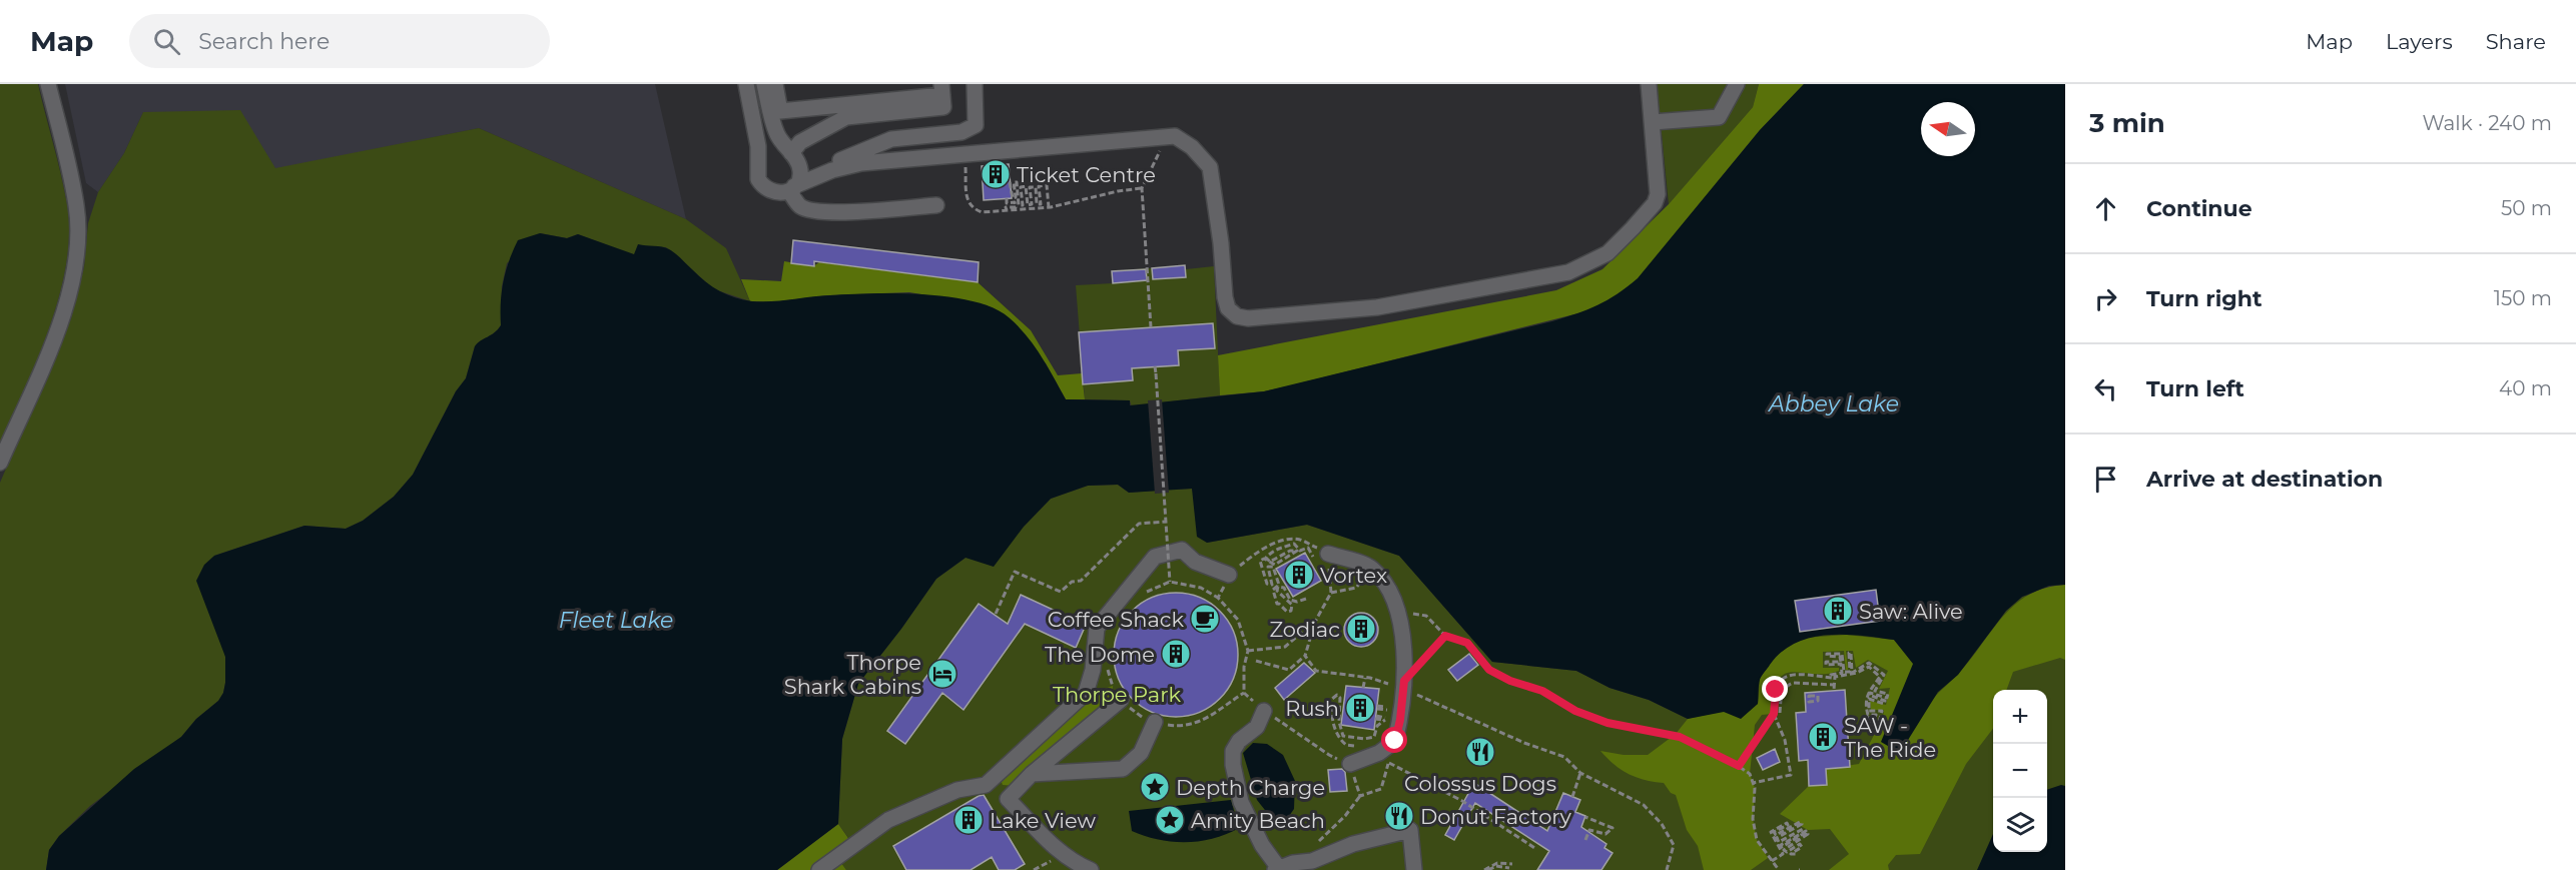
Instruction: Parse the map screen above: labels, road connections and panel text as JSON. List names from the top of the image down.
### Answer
{
  "water": ["Abbey Lake", "Fleet Lake"],
  "parks": ["Thorpe Park"],
  "places": {
    "building": [
      "Ticket Centre",
      "Vortex",
      "Saw: Alive",
      "Zodiac",
      "The Dome",
      "Rush",
      "SAW - The Ride",
      "Lake View"
    ],
    "cafe": ["Coffee Shack"],
    "hotel": ["Thorpe Shark Cabins"],
    "restaurant": ["Colossus Dogs", "Donut Factory"],
    "place": ["Depth Charge", "Amity Beach"]
  },
  "north": "left",
  "page": {
    "header": "Map",
    "search": "Search here",
    "nav": ["Map", "Layers", "Share"],
    "heading": ["3 min", "Walk · 240 m"],
    "list": [
      ["Continue", "50 m"],
      ["Turn right", "150 m"],
      ["Turn left", "40 m"],
      "Arrive at destination"
    ],
    "map_buttons": ["+", "−"]
  }
}
